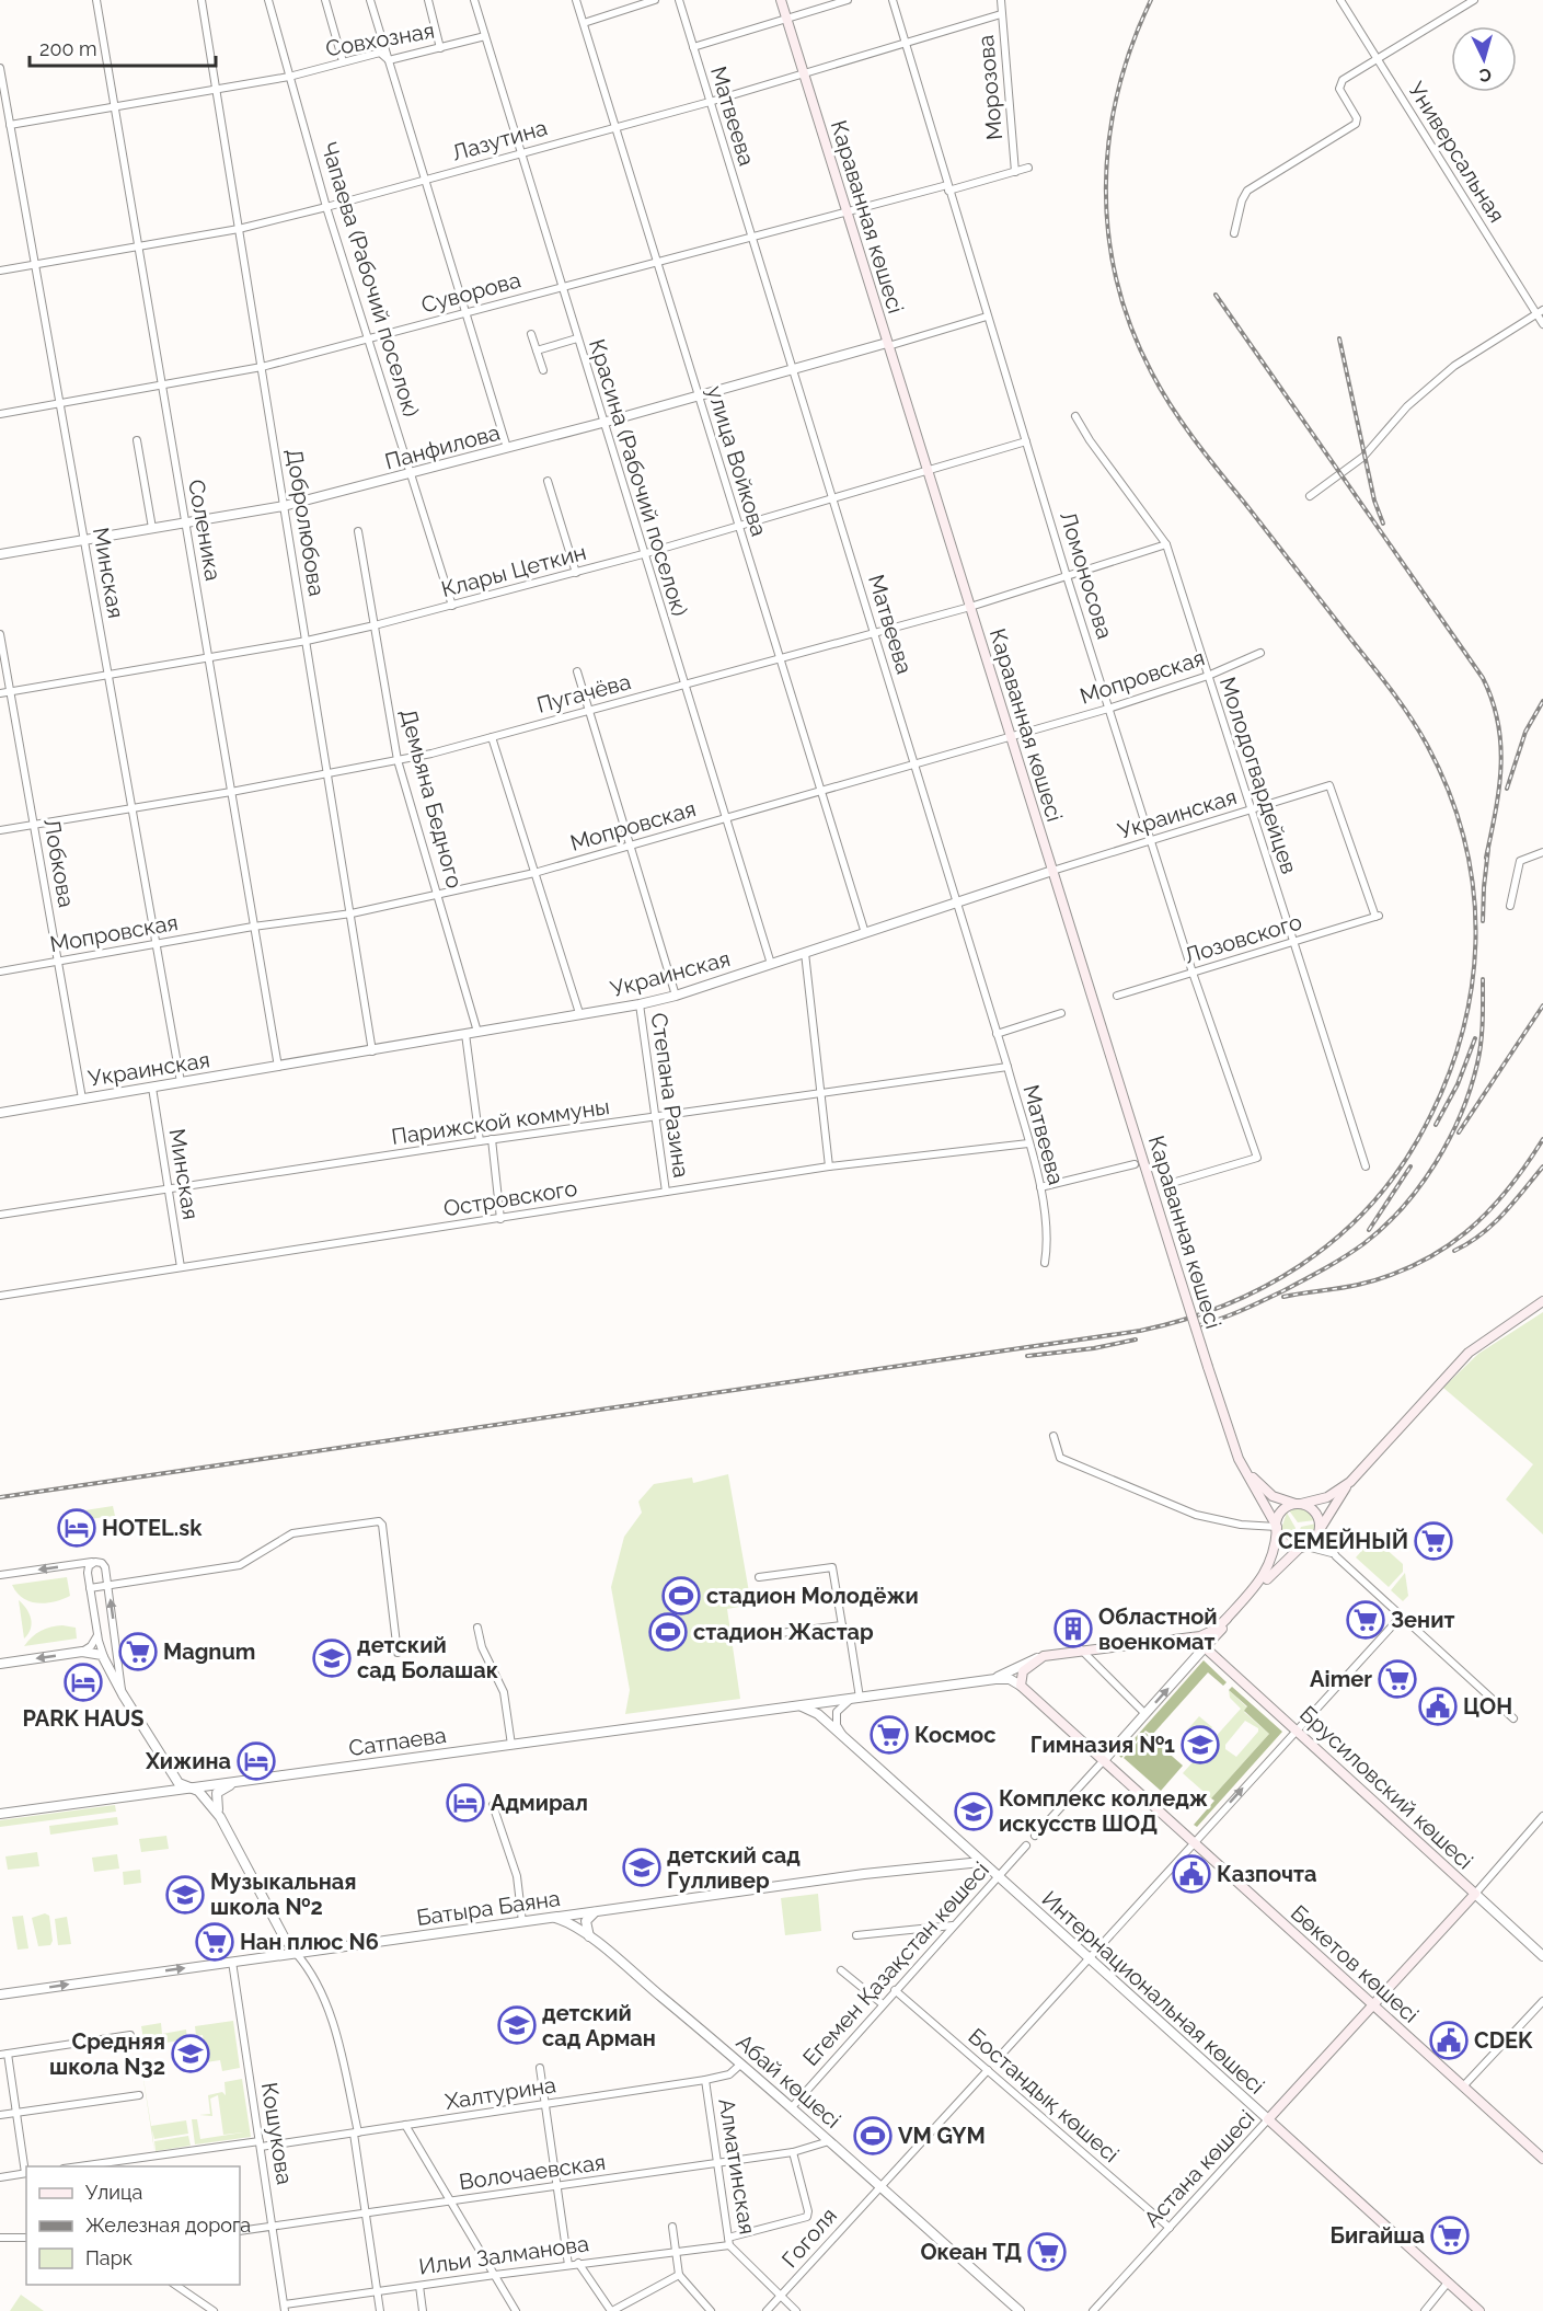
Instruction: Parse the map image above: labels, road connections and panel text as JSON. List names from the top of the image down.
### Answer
{
  "streets": {
    "main road": [
      "Караванная көшесі",
      "Брусиловский көшесі",
      "Бөкетов көшесі",
      "Интернациональная көшесі",
      "Астана көшесі"
    ],
    "street": [
      "Совхозная",
      "Морозова",
      "Матвеева",
      "Лазутина",
      "Универсальная",
      "Чапаева (Рабочий поселок)",
      "Суворова",
      "Панфилова",
      "улица Войкова",
      "Красина (Рабочий поселок)",
      "Добролюбова",
      "Соленика",
      "Клары Цеткин",
      "Минская",
      "Ломоносова",
      "Мопровская",
      "Пугачёва",
      "Молодогвардейцев",
      "Демьяна Бедного",
      "Украинская",
      "Лобкова",
      "Лозовского",
      "Степана Разина",
      "Парижской коммуны",
      "Островского",
      "Сатпаева",
      "Батыра Баяна",
      "Егемен Қазақстан көшесі",
      "Абай көшесі",
      "Халтурина",
      "Бостандық көшесі",
      "Кошукова",
      "Алматинская",
      "Волочаевская",
      "Гоголя",
      "Ильи Залманова"
    ]
  },
  "crossings": [
    ["Совхозная", "Чапаева (Рабочий поселок)"],
    ["Совхозная", "Красина (Рабочий поселок)"],
    ["Совхозная", "Добролюбова"],
    ["Совхозная", "Соленика"],
    ["Совхозная", "Минская"],
    ["Морозова", "Лазутина"],
    ["Морозова", "Суворова"],
    ["Матвеева", "Лазутина"],
    ["Матвеева", "Суворова"],
    ["Матвеева", "Панфилова"],
    ["Матвеева", "Клары Цеткин"],
    ["Матвеева", "Мопровская"],
    ["Матвеева", "Пугачёва"],
    ["Матвеева", "Украинская"],
    ["Матвеева", "Парижской коммуны"],
    ["Матвеева", "Островского"],
    ["Лазутина", "Караванная көшесі"],
    ["Лазутина", "Чапаева (Рабочий поселок)"],
    ["Лазутина", "улица Войкова"],
    ["Лазутина", "Красина (Рабочий поселок)"],
    ["Лазутина", "Добролюбова"],
    ["Лазутина", "Соленика"],
    ["Лазутина", "Минская"],
    ["Лазутина", "Ломоносова"],
    ["Караванная көшесі", "Суворова"],
    ["Караванная көшесі", "Панфилова"],
    ["Караванная көшесі", "Клары Цеткин"],
    ["Караванная көшесі", "Мопровская"],
    ["Караванная көшесі", "Пугачёва"],
    ["Караванная көшесі", "Украинская"],
    ["Чапаева (Рабочий поселок)", "Суворова"],
    ["Чапаева (Рабочий поселок)", "Панфилова"],
    ["Чапаева (Рабочий поселок)", "Клары Цеткин"],
    ["Суворова", "улица Войкова"],
    ["Суворова", "Красина (Рабочий поселок)"],
    ["Суворова", "Добролюбова"],
    ["Суворова", "Соленика"],
    ["Суворова", "Минская"],
    ["Суворова", "Ломоносова"],
    ["Панфилова", "улица Войкова"],
    ["Панфилова", "Красина (Рабочий поселок)"],
    ["Панфилова", "Добролюбова"],
    ["Панфилова", "Соленика"],
    ["Панфилова", "Минская"],
    ["Панфилова", "Ломоносова"],
    ["улица Войкова", "Клары Цеткин"],
    ["улица Войкова", "Мопровская"],
    ["улица Войкова", "Пугачёва"],
    ["улица Войкова", "Украинская"],
    ["Красина (Рабочий поселок)", "Клары Цеткин"],
    ["Красина (Рабочий поселок)", "Мопровская"],
    ["Красина (Рабочий поселок)", "Пугачёва"],
    ["Красина (Рабочий поселок)", "Украинская"],
    ["Добролюбова", "Клары Цеткин"],
    ["Добролюбова", "Мопровская"],
    ["Добролюбова", "Пугачёва"],
    ["Добролюбова", "Украинская"],
    ["Соленика", "Клары Цеткин"],
    ["Соленика", "Мопровская"],
    ["Соленика", "Пугачёва"],
    ["Соленика", "Украинская"],
    ["Клары Цеткин", "Минская"],
    ["Клары Цеткин", "Ломоносова"],
    ["Клары Цеткин", "Демьяна Бедного"],
    ["Клары Цеткин", "Лобкова"],
    ["Минская", "Мопровская"],
    ["Минская", "Пугачёва"],
    ["Минская", "Украинская"],
    ["Минская", "Парижской коммуны"],
    ["Минская", "Островского"],
    ["Ломоносова", "Мопровская"],
    ["Ломоносова", "Пугачёва"],
    ["Ломоносова", "Украинская"],
    ["Ломоносова", "Лозовского"],
    ["Мопровская", "Молодогвардейцев"],
    ["Мопровская", "Демьяна Бедного"],
    ["Мопровская", "Лобкова"],
    ["Мопровская", "Степана Разина"],
    ["Пугачёва", "Молодогвардейцев"],
    ["Пугачёва", "Демьяна Бедного"],
    ["Пугачёва", "Лобкова"],
    ["Пугачёва", "Степана Разина"],
    ["Молодогвардейцев", "Украинская"],
    ["Молодогвардейцев", "Лозовского"],
    ["Демьяна Бедного", "Украинская"],
    ["Украинская", "Лобкова"],
    ["Украинская", "Лозовского"],
    ["Украинская", "Степана Разина"],
    ["Степана Разина", "Парижской коммуны"],
    ["Степана Разина", "Островского"],
    ["Сатпаева", "Бөкетов көшесі"],
    ["Сатпаева", "Интернациональная көшесі"],
    ["Брусиловский көшесі", "Астана көшесі"],
    ["Батыра Баяна", "Интернациональная көшесі"],
    ["Батыра Баяна", "Абай көшесі"],
    ["Батыра Баяна", "Кошукова"],
    ["Егемен Қазақстан көшесі", "Интернациональная көшесі"],
    ["Егемен Қазақстан көшесі", "Абай көшесі"],
    ["Егемен Қазақстан көшесі", "Бостандық көшесі"],
    ["Бөкетов көшесі", "Астана көшесі"],
    ["Интернациональная көшесі", "Астана көшесі"],
    ["Абай көшесі", "Халтурина"],
    ["Абай көшесі", "Волочаевская"],
    ["Абай көшесі", "Гоголя"],
    ["Халтурина", "Кошукова"],
    ["Халтурина", "Алматинская"],
    ["Бостандық көшесі", "Астана көшесі"],
    ["Бостандық көшесі", "Гоголя"],
    ["Кошукова", "Волочаевская"],
    ["Кошукова", "Ильи Залманова"],
    ["Алматинская", "Волочаевская"],
    ["Алматинская", "Гоголя"],
    ["Алматинская", "Ильи Залманова"],
    ["Волочаевская", "Ильи Залманова"]
  ],
  "places": {
    "hotel": [
      "HOTEL.sk",
      "PARK HAUS",
      "Хижина",
      "Адмирал"
    ],
    "supermarket": [
      "СЕМЕЙНЫЙ",
      "Зенит",
      "Magnum",
      "Aimer",
      "Космос",
      "Нан плюс N6",
      "Бигайша",
      "Океан ТД"
    ],
    "sports": ["стадион Молодёжи", "стадион Жастар", "VM GYM"],
    "building": ["Областной военкомат"],
    "school or university": [
      "детский сад Болашак",
      "Гимназия №1",
      "Комплекс колледж искусств ШОД",
      "детский сад Гулливер",
      "Музыкальная школа №2",
      "детский сад Арман",
      "Средняя школа N32"
    ],
    "public building": ["ЦОН", "Казпочта", "CDEK"]
  },
  "legend": ["Улица", "Железная дорога", "Парк"],
  "scale_bar": "200 m",
  "north": "bottom"
}
